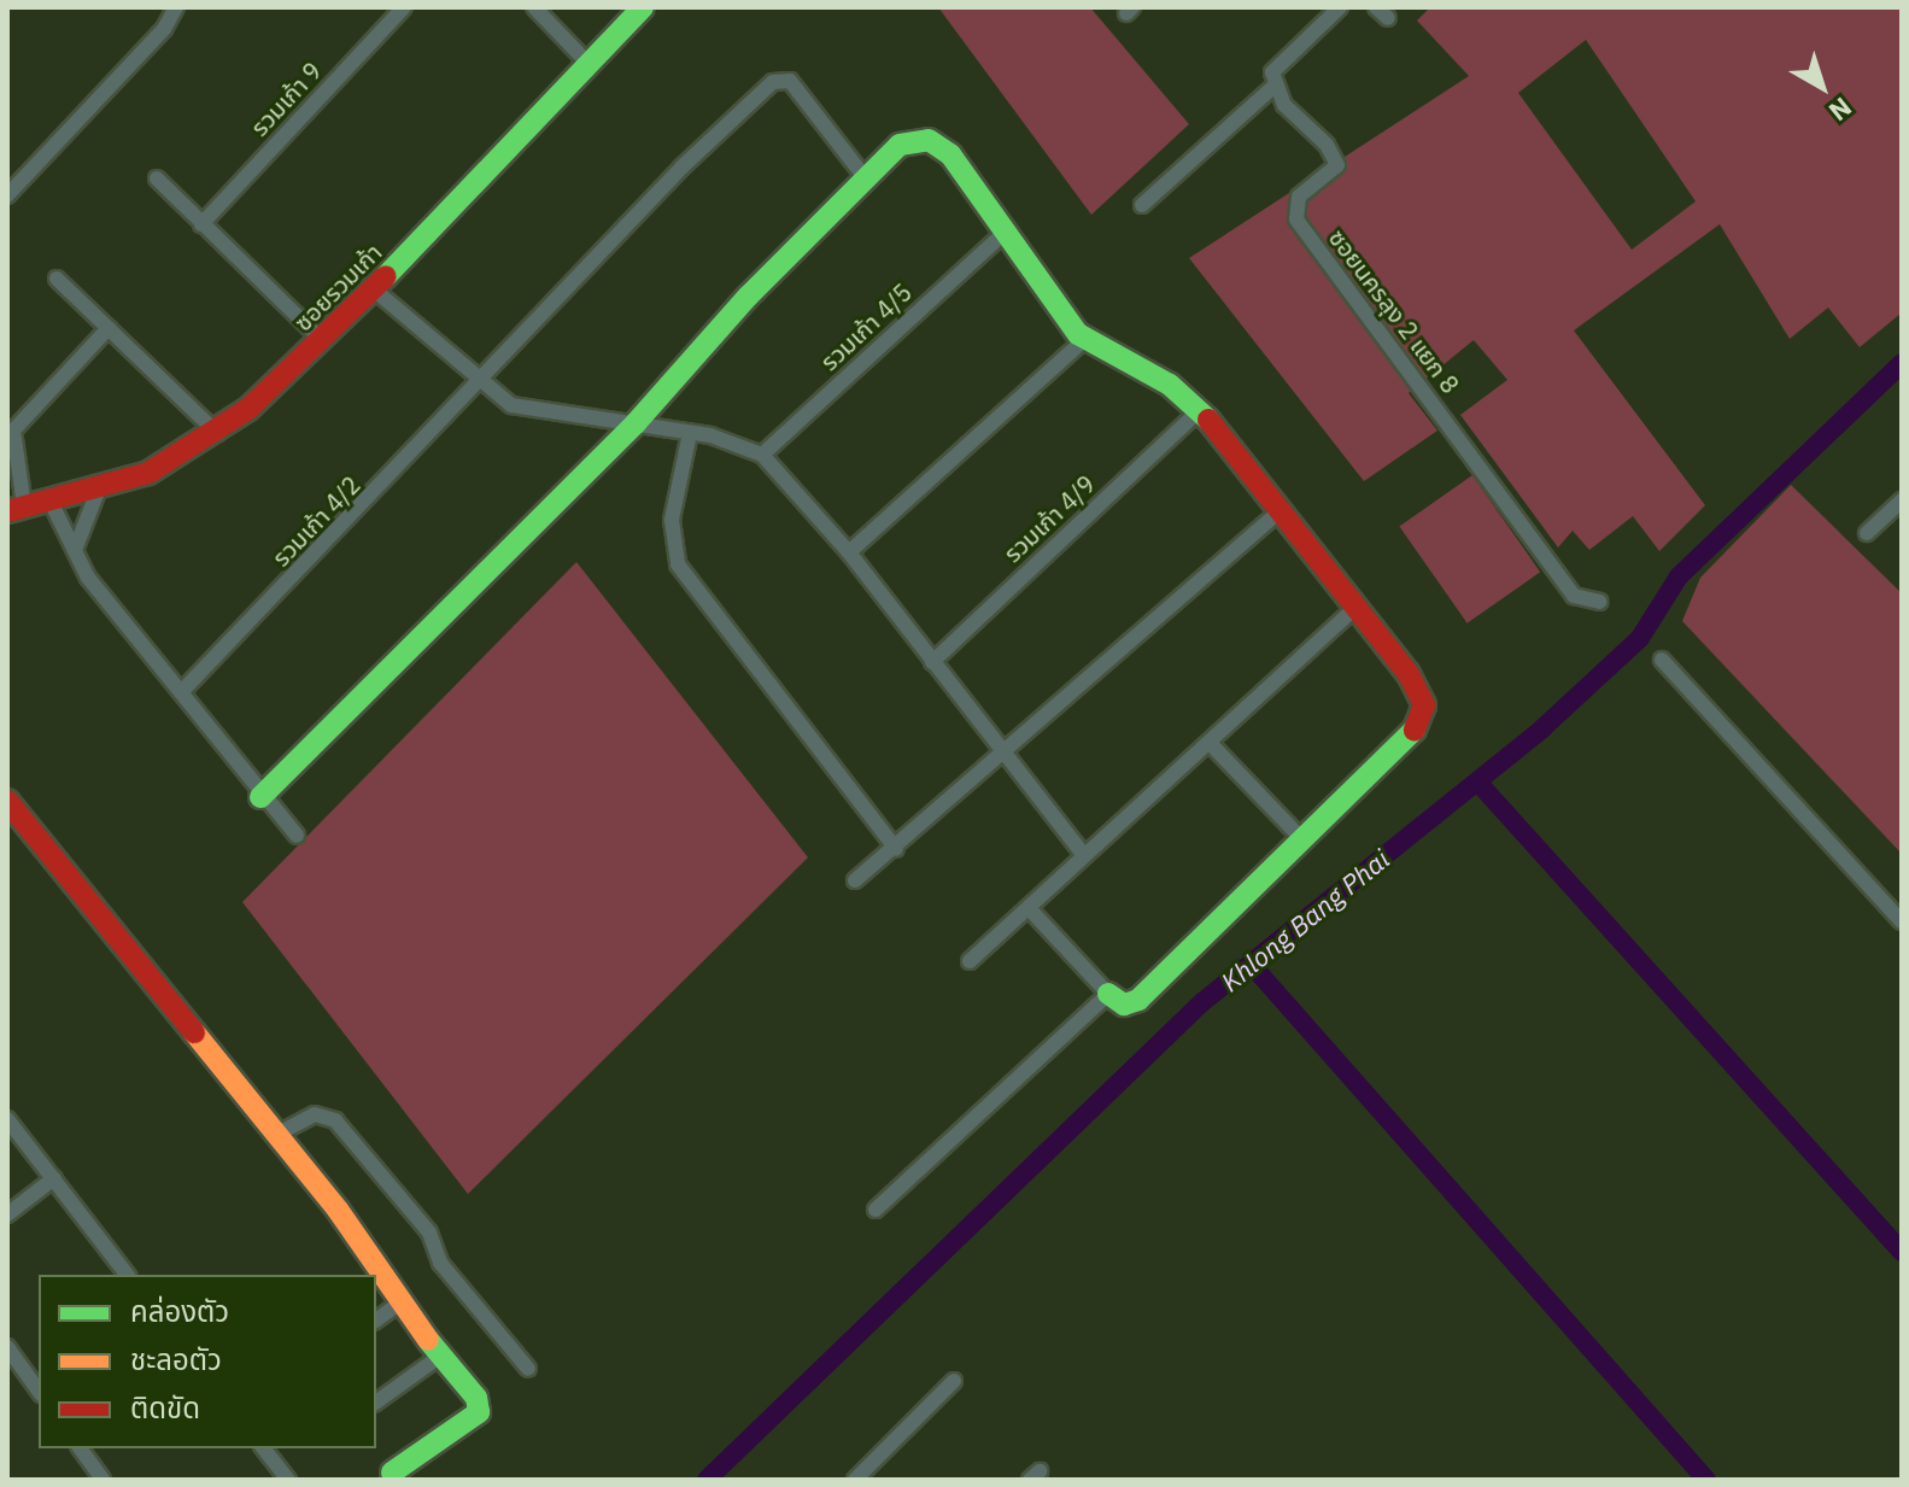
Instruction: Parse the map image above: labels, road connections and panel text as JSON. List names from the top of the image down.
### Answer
{
  "streets": {
    "street": [
      "รวมเก้า 9",
      "ซอยรวมเก้า",
      "ซอยนครลุง 2 แยก 8",
      "รวมเก้า 4/5",
      "รวมเก้า 4/9",
      "รวมเก้า 4/2"
    ]
  },
  "water": ["Khlong Bang Phai"],
  "legend": ["คล่องตัว", "ชะลอตัว", "ติดขัด"],
  "north": "bottom right"
}
